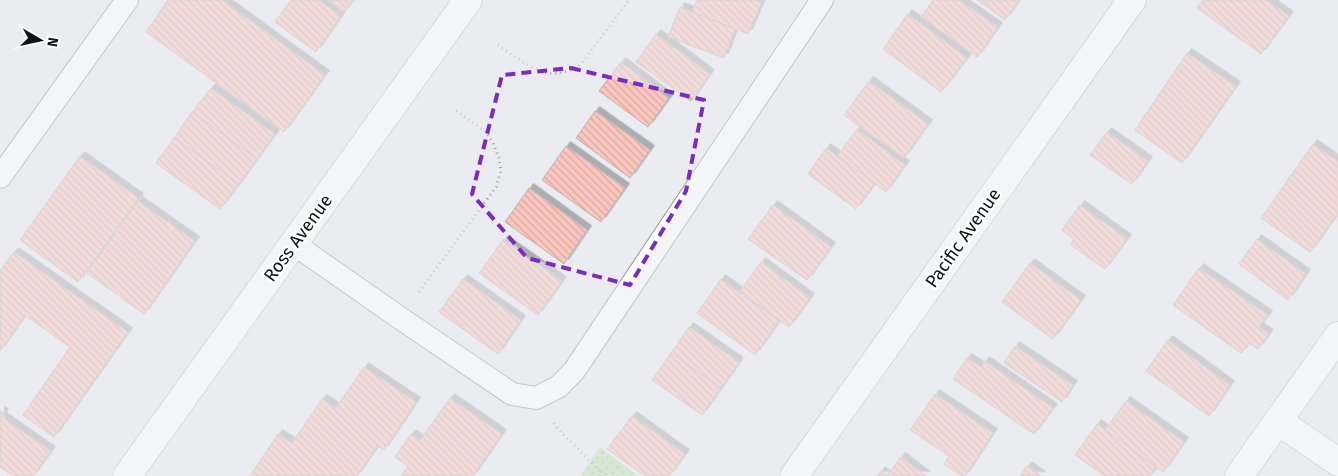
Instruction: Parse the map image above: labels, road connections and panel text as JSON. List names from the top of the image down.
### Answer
{
  "streets": {
    "street": ["Ross Avenue", "Pacific Avenue"]
  },
  "north": "right"
}
